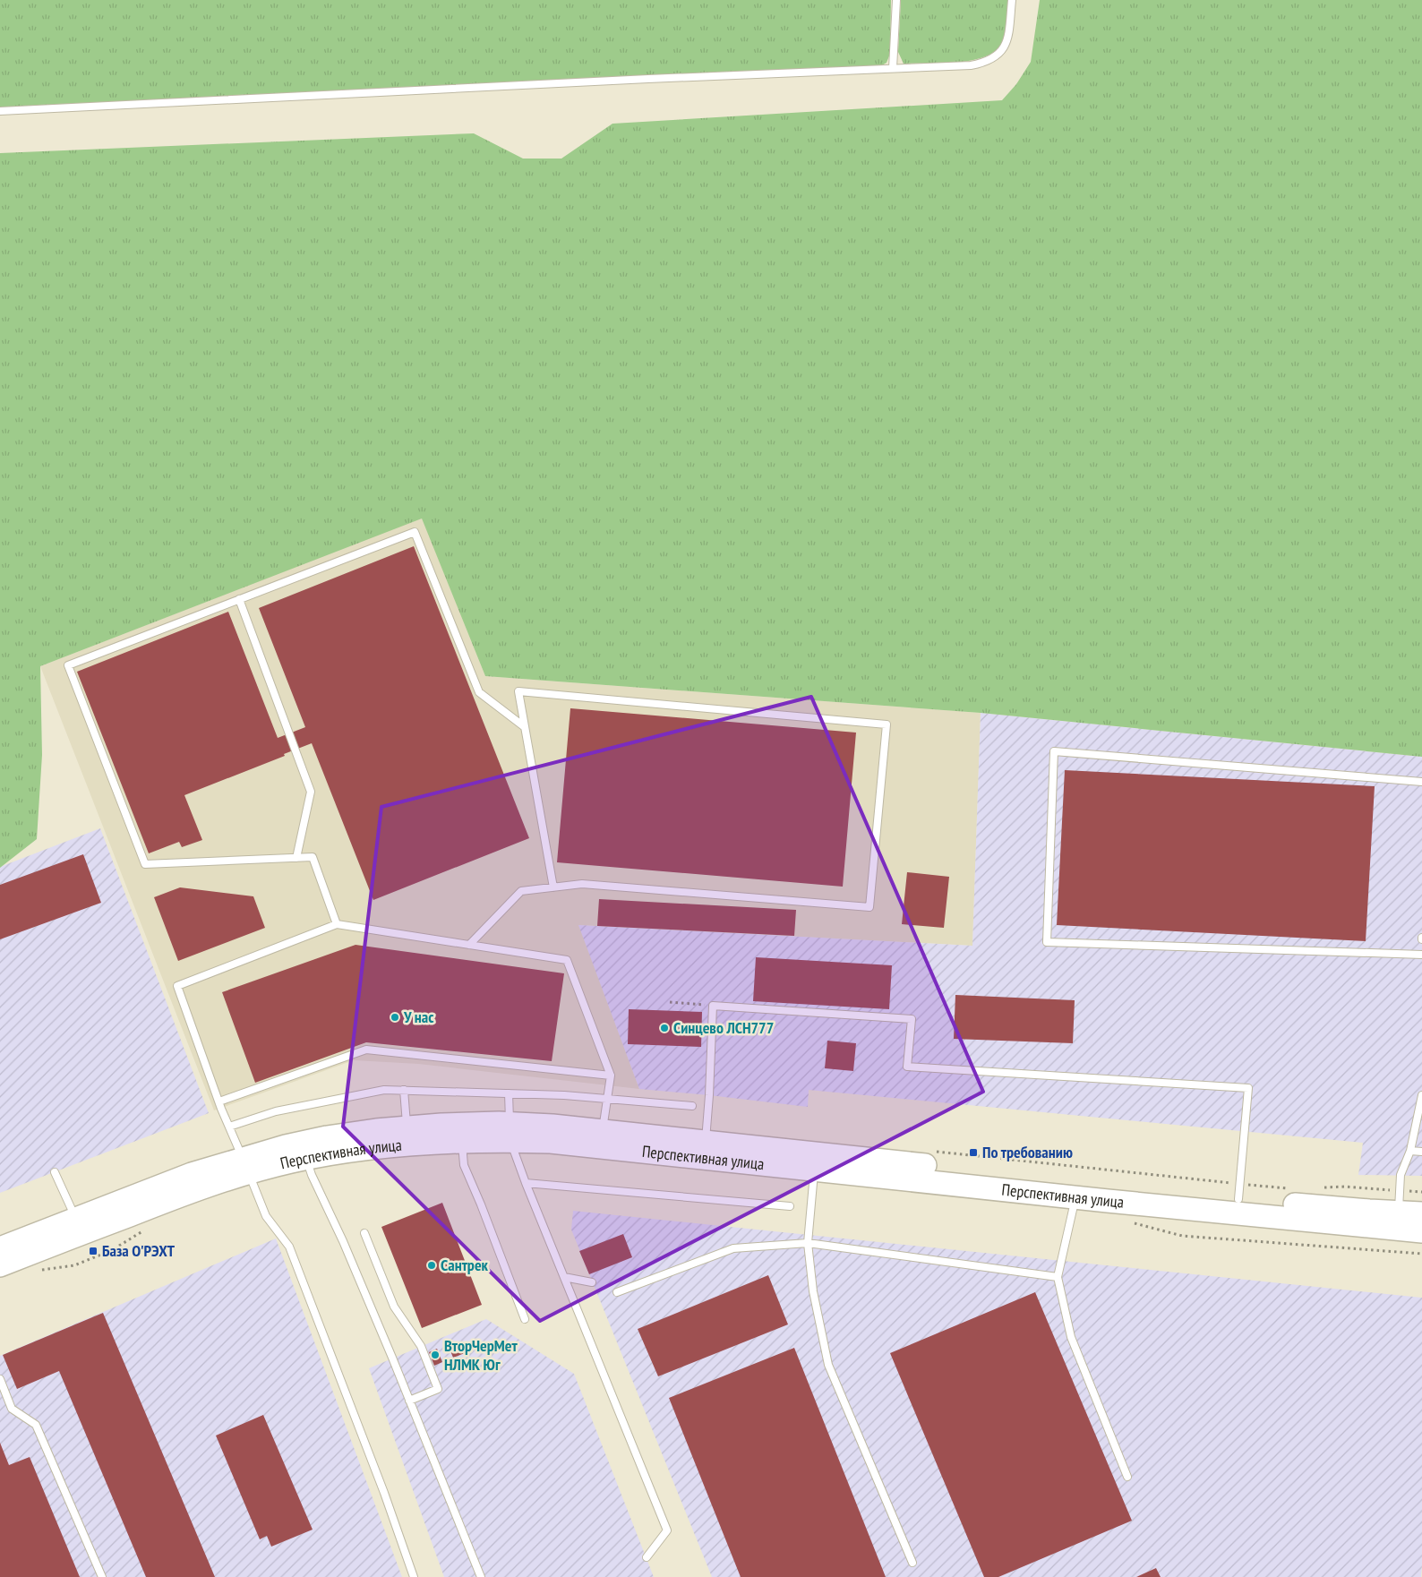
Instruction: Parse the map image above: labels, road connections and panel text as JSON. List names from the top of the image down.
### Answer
{
  "streets": {
    "main road": ["Перспективная улица"]
  },
  "places": {
    "other": [
      "У нас",
      "Синцево ЛСН777",
      "Сантрек",
      "ВторЧерМет НЛМК Юг"
    ],
    "transit": ["По требованию", "База О'РЭХТ"]
  }
}
